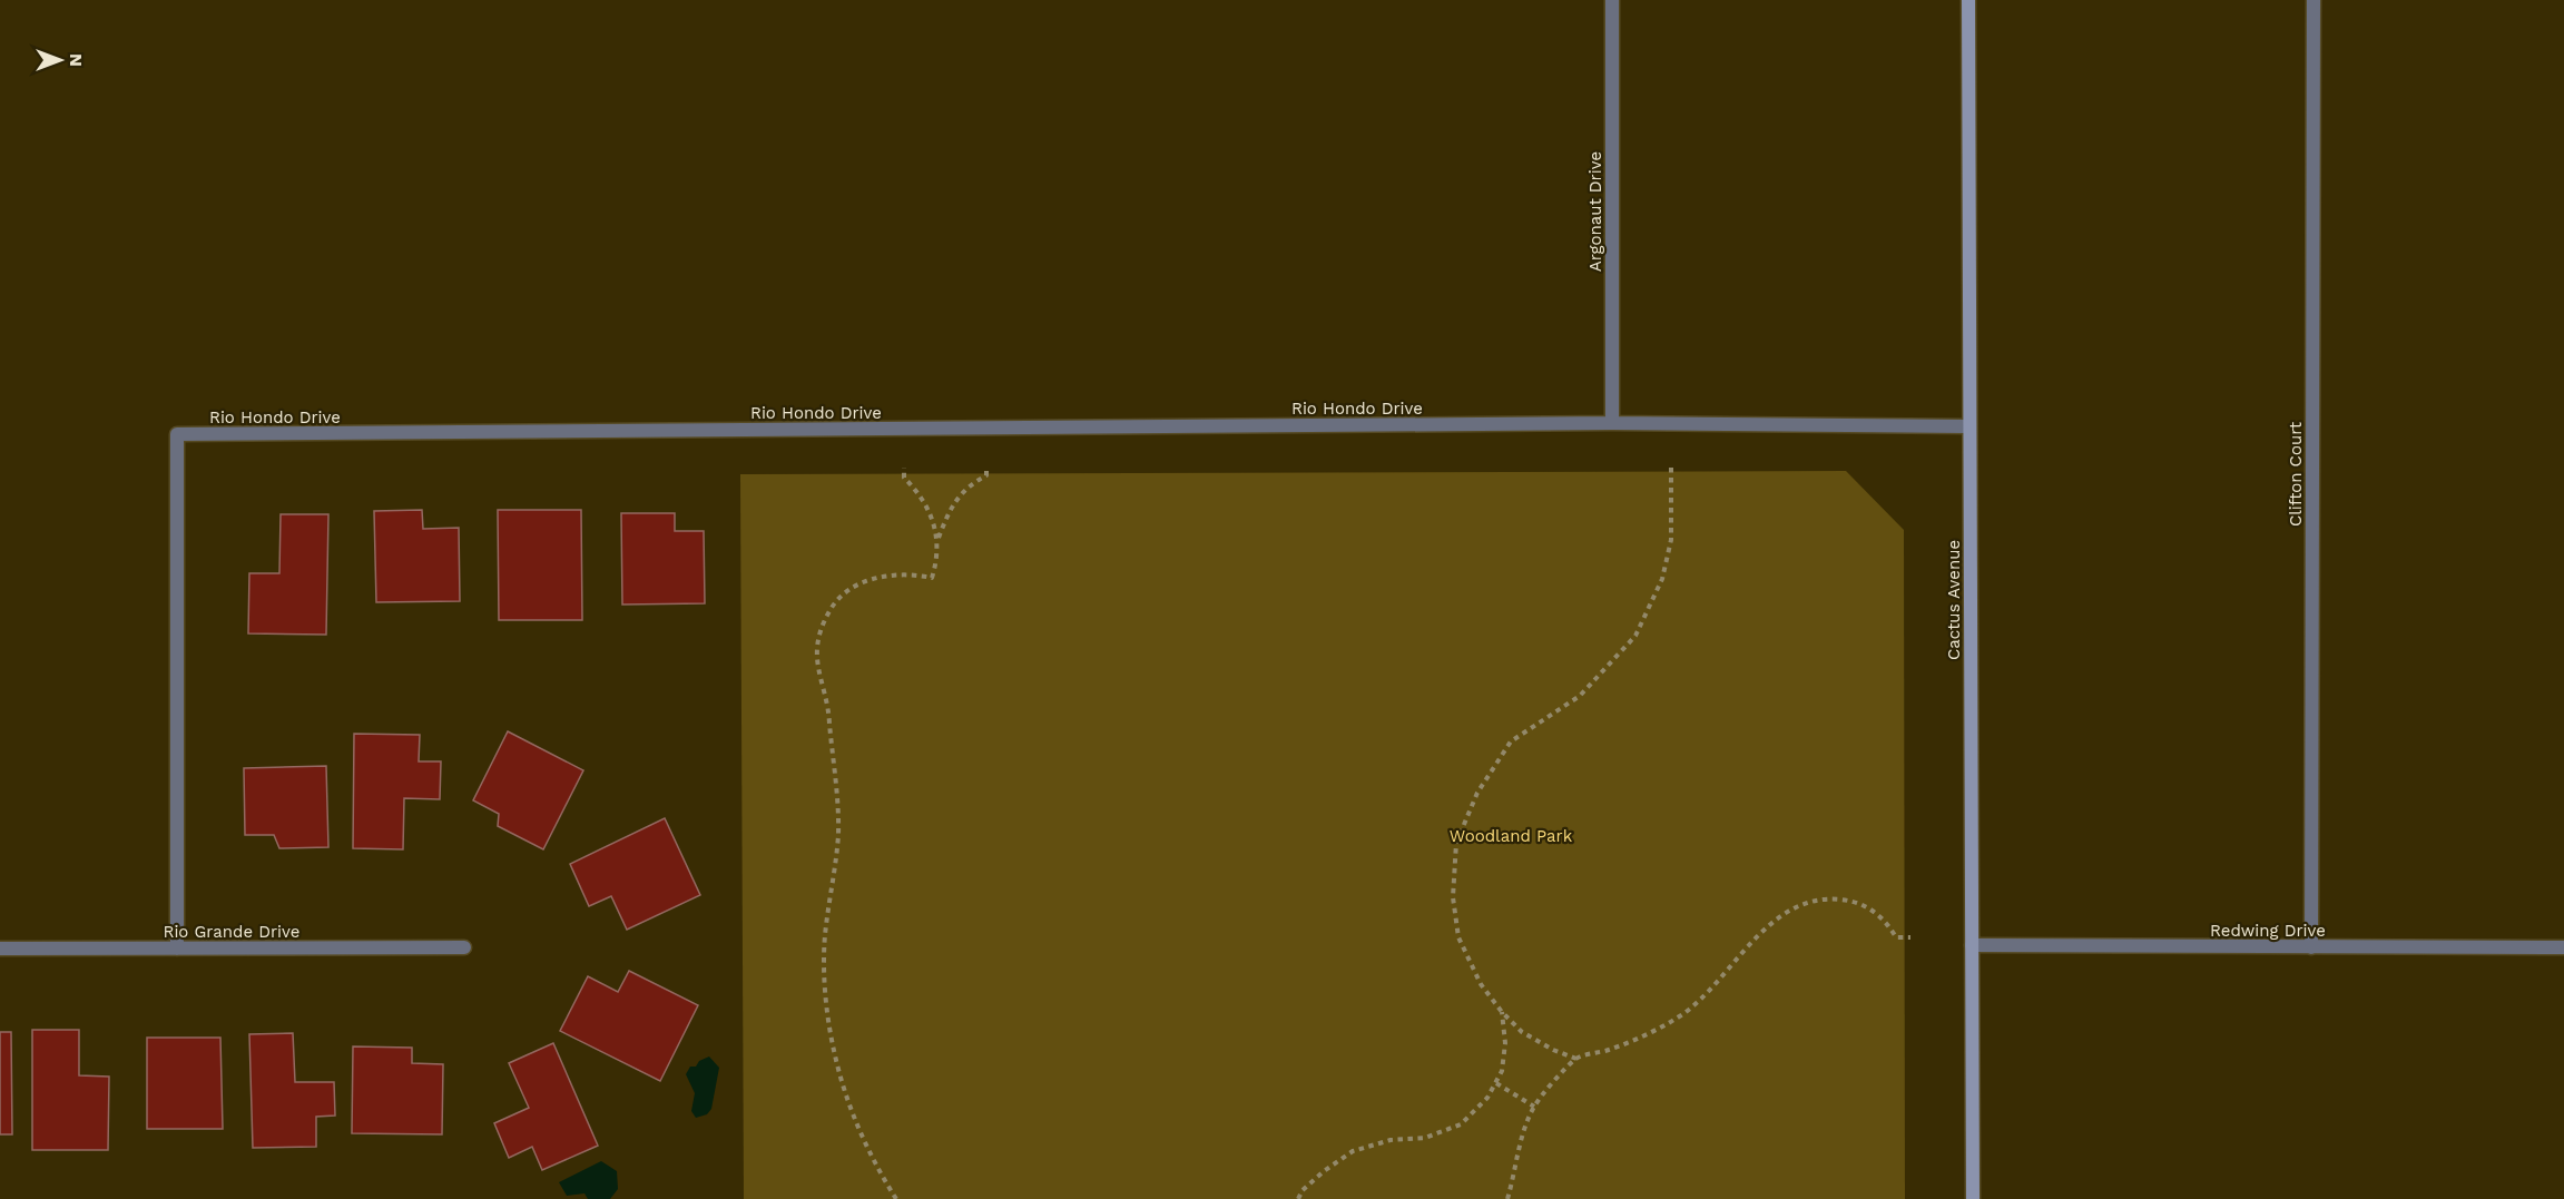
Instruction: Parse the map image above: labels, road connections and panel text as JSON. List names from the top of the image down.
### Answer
{
  "streets": {
    "main road": ["Cactus Avenue"],
    "street": [
      "Argonaut Drive",
      "Rio Hondo Drive",
      "Clifton Court",
      "Redwing Drive",
      "Rio Grande Drive"
    ]
  },
  "crossings": [
    ["Argonaut Drive", "Rio Hondo Drive"],
    ["Rio Hondo Drive", "Cactus Avenue"],
    ["Rio Hondo Drive", "Rio Grande Drive"],
    ["Clifton Court", "Redwing Drive"],
    ["Cactus Avenue", "Redwing Drive"]
  ],
  "parks": ["Woodland Park"],
  "north": "right"
}
